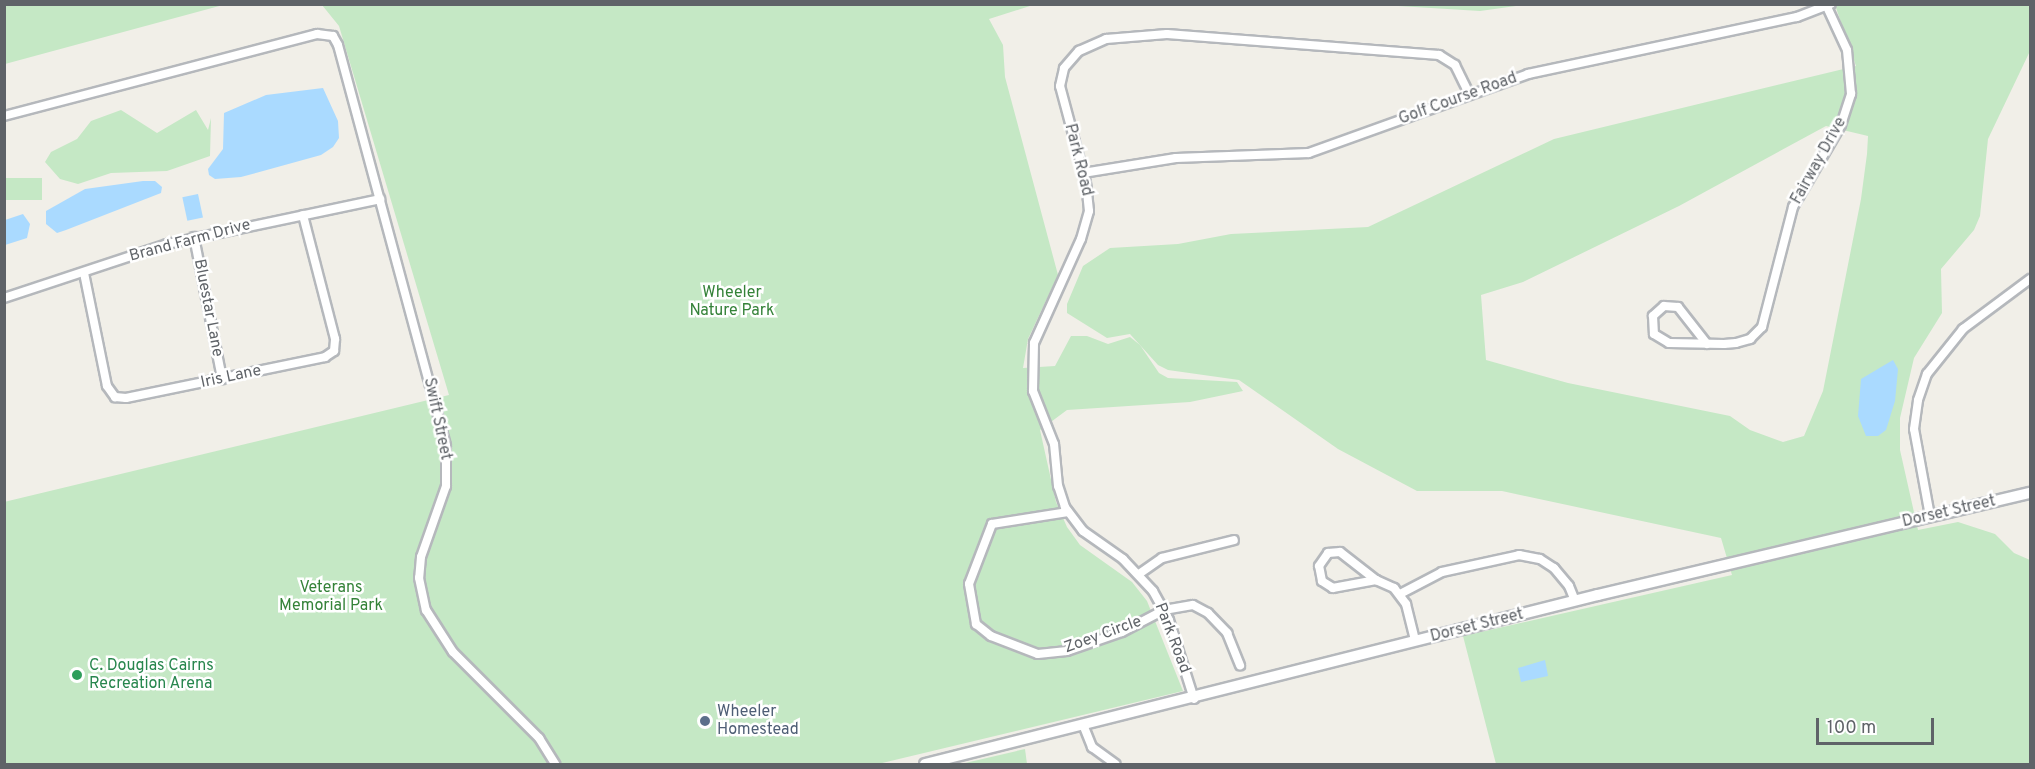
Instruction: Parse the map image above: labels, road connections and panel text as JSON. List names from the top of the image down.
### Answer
{
  "streets": {
    "street": [
      "Golf Course Road",
      "Park Road",
      "Fairway Drive",
      "Brand Farm Drive",
      "Bluestar Lane",
      "Iris Lane",
      "Swift Street",
      "Dorset Street",
      "Zoey Circle"
    ]
  },
  "crossings": [
    ["Golf Course Road", "Park Road"],
    ["Golf Course Road", "Fairway Drive"],
    ["Park Road", "Dorset Street"],
    ["Park Road", "Zoey Circle"],
    ["Brand Farm Drive", "Bluestar Lane"],
    ["Brand Farm Drive", "Iris Lane"],
    ["Brand Farm Drive", "Swift Street"],
    ["Bluestar Lane", "Iris Lane"]
  ],
  "parks": ["Wheeler Nature Park", "Veterans Memorial Park"],
  "places": ["C. Douglas Cairns Recreation Arena", "Wheeler Homestead"],
  "scale_bar": "100 m"
}
